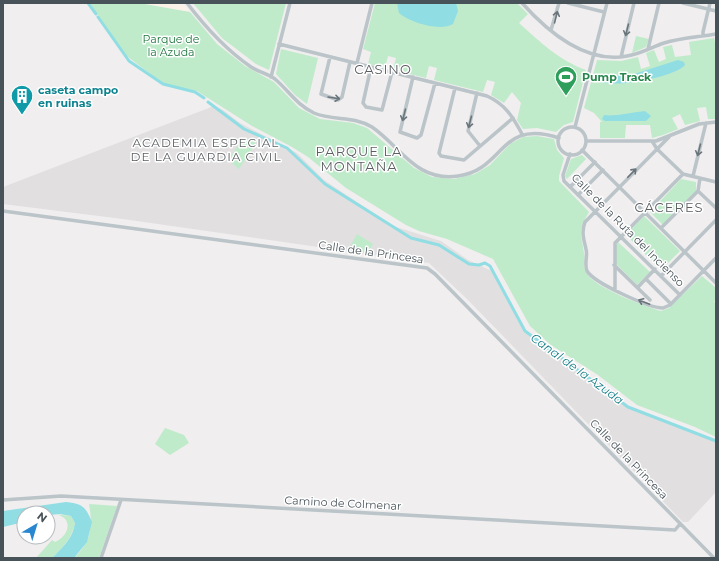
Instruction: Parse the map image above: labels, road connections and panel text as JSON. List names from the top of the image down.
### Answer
{
  "streets": {
    "street": ["Calle de la Ruta del Incienso", "Calle de la Princesa", "Camino de Colmenar"]
  },
  "crossings": [
    ["Calle de la Princesa", "Camino de Colmenar"]
  ],
  "districts": [
    "CASINO",
    "ACADEMIA ESPECIAL DE LA GUARDIA CIVIL",
    "PARQUE LA MONTAÑA",
    "CÁCERES"
  ],
  "water": ["Canal de la Azuda"],
  "parks": ["Parque de la Azuda"],
  "places": {
    "sports": ["Pump Track"],
    "building": ["caseta campo en ruinas"]
  },
  "north": "top right"
}
